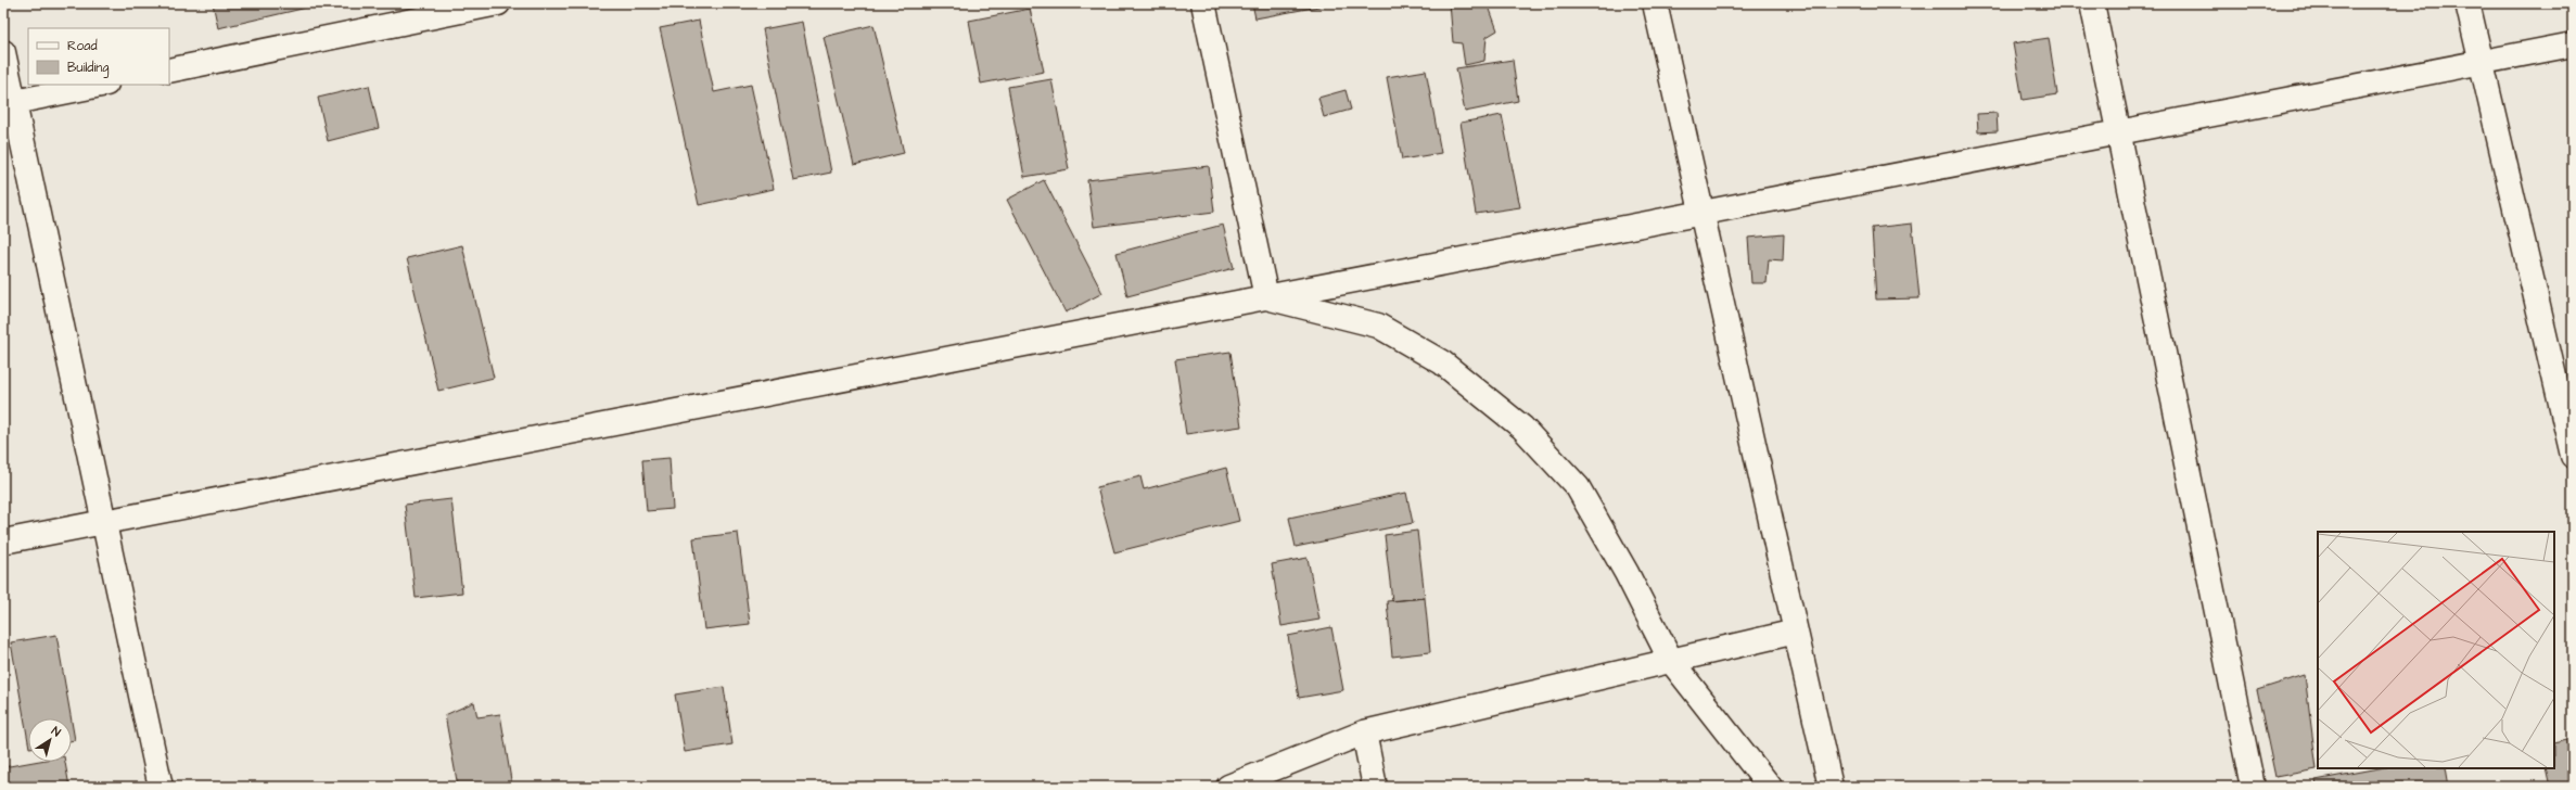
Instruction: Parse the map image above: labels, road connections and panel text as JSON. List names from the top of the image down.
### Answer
{
  "legend": ["Road", "Building"],
  "north": "top right"
}
